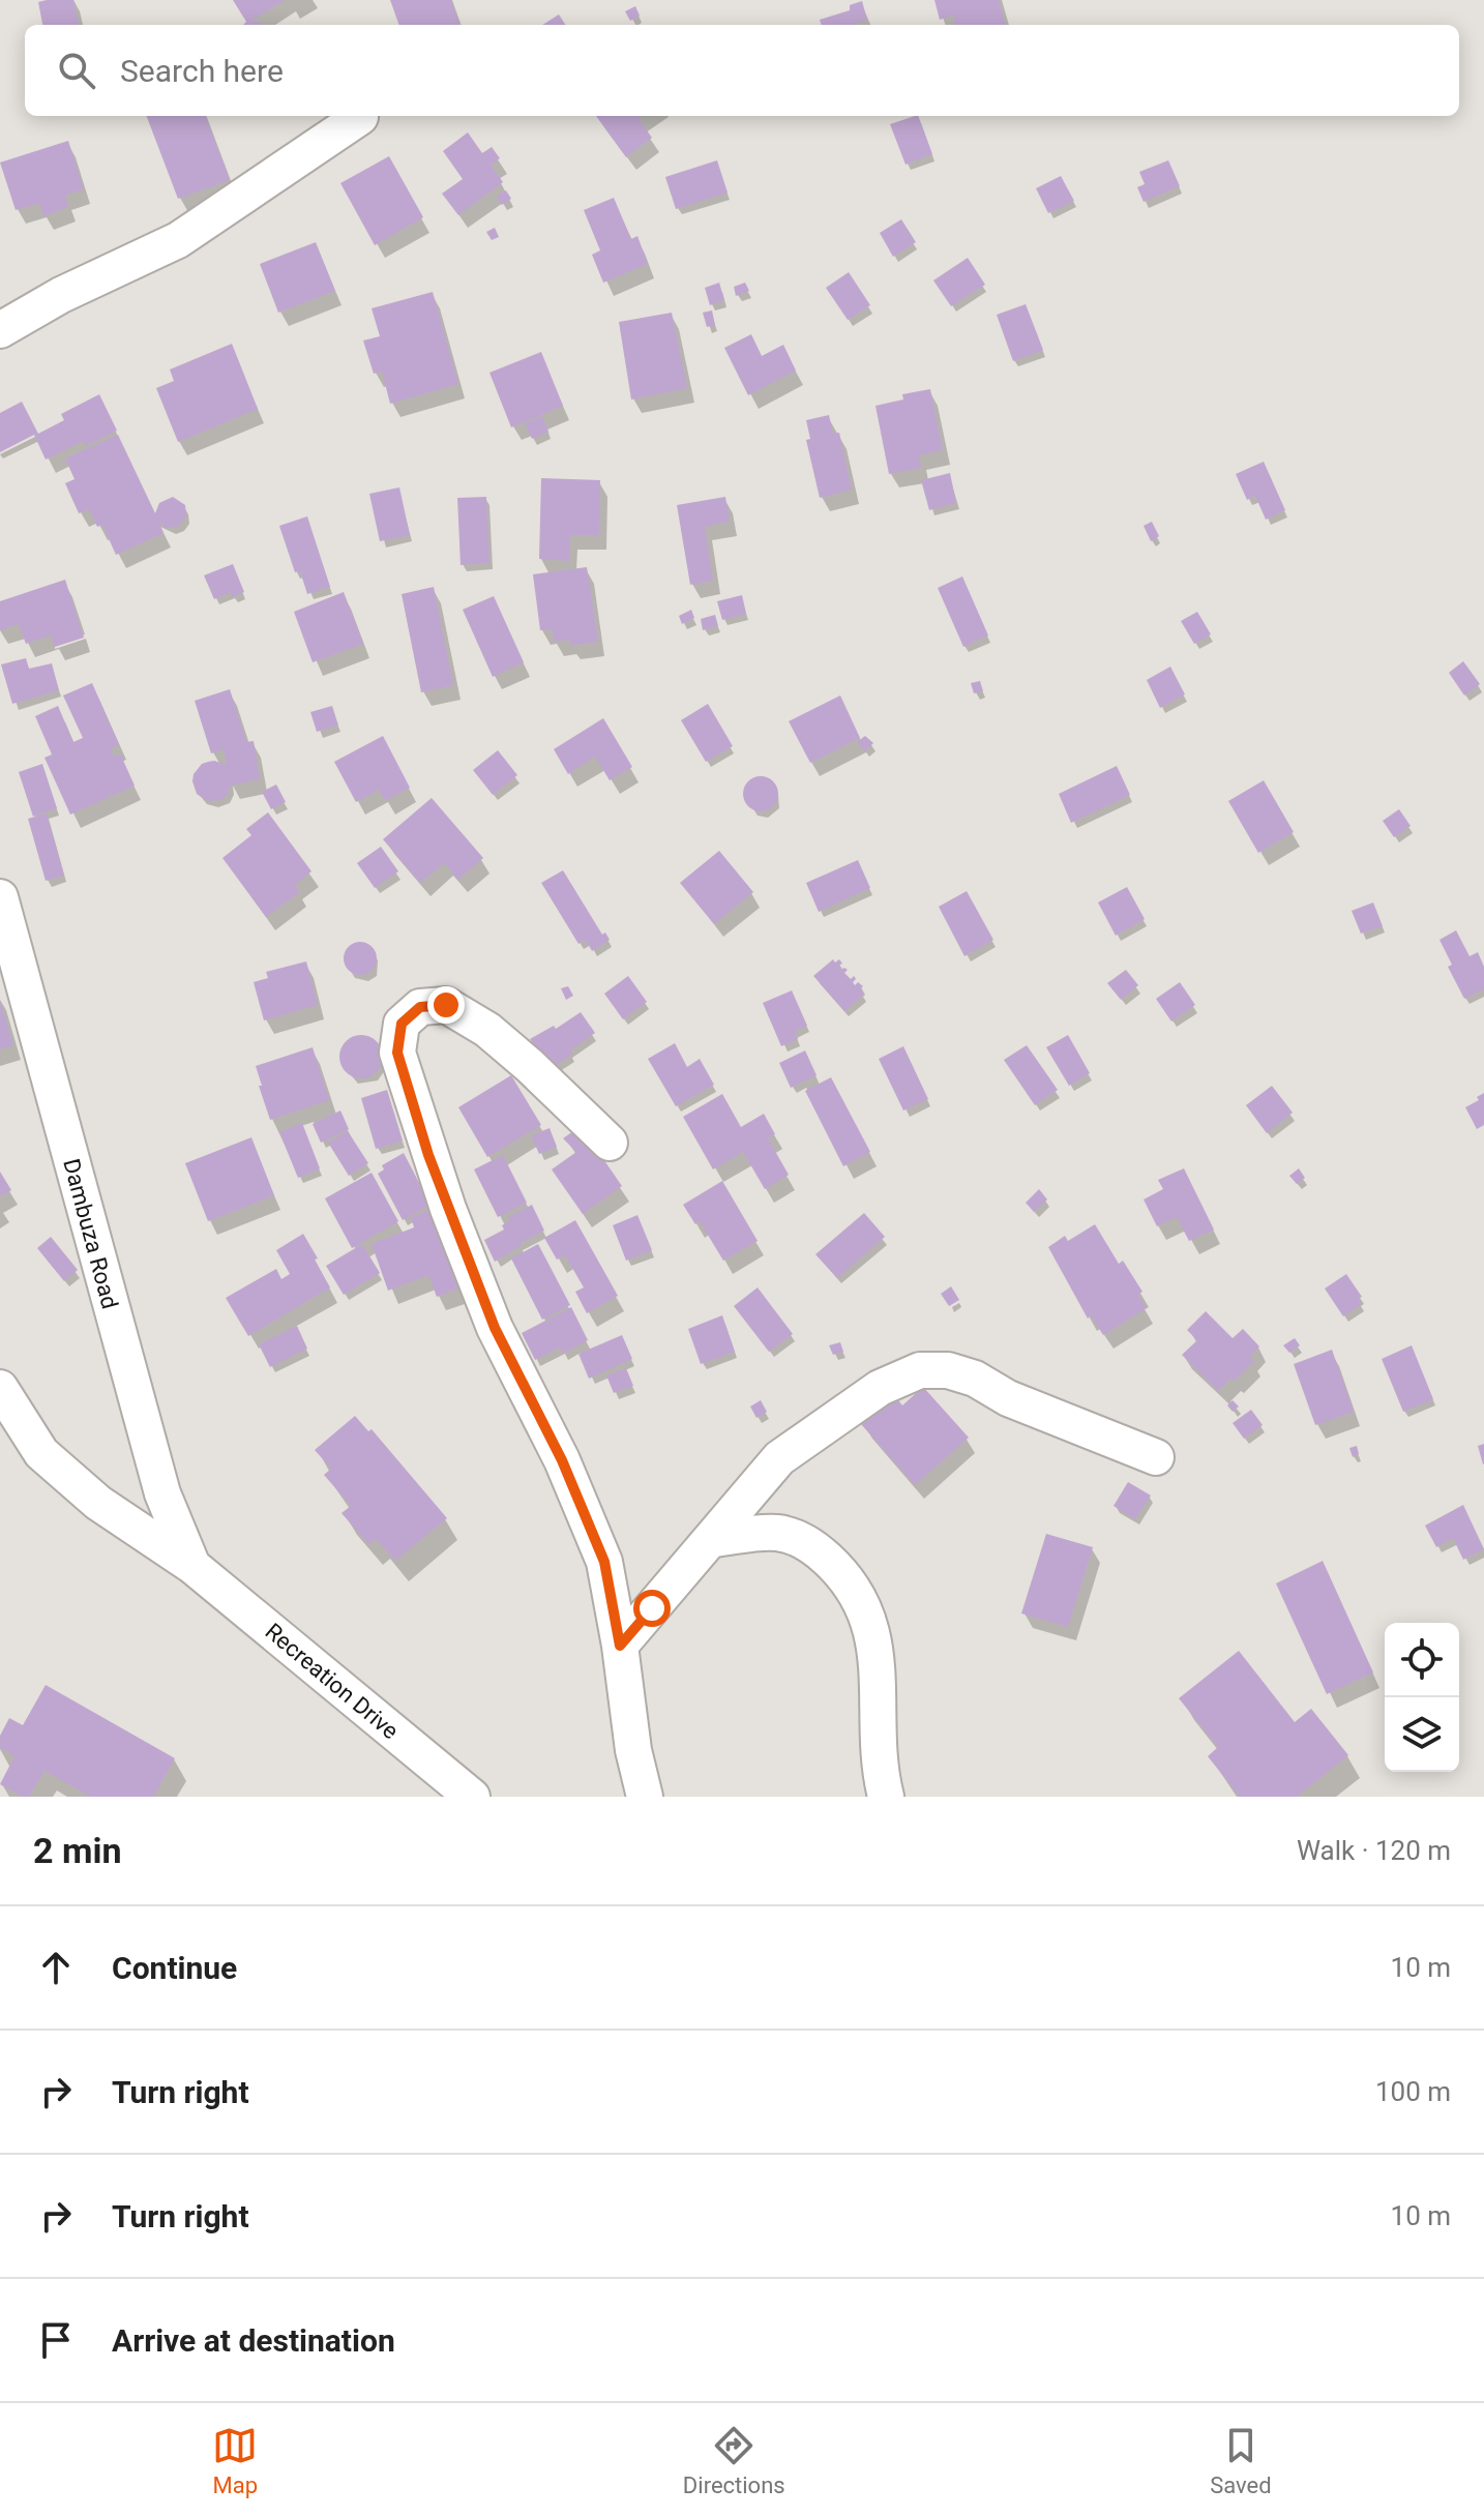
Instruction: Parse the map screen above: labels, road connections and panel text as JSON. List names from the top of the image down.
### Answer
{
  "streets": {
    "street": ["Dambuza Road", "Recreation Drive"]
  },
  "crossings": [
    ["Dambuza Road", "Recreation Drive"]
  ],
  "page": {
    "search": "Search here",
    "heading": ["2 min", "Walk · 120 m"],
    "list": [
      ["Continue", "10 m"],
      ["Turn right", "100 m"],
      ["Turn right", "10 m"],
      "Arrive at destination"
    ],
    "nav": ["Map", "Directions", "Saved"]
  }
}
